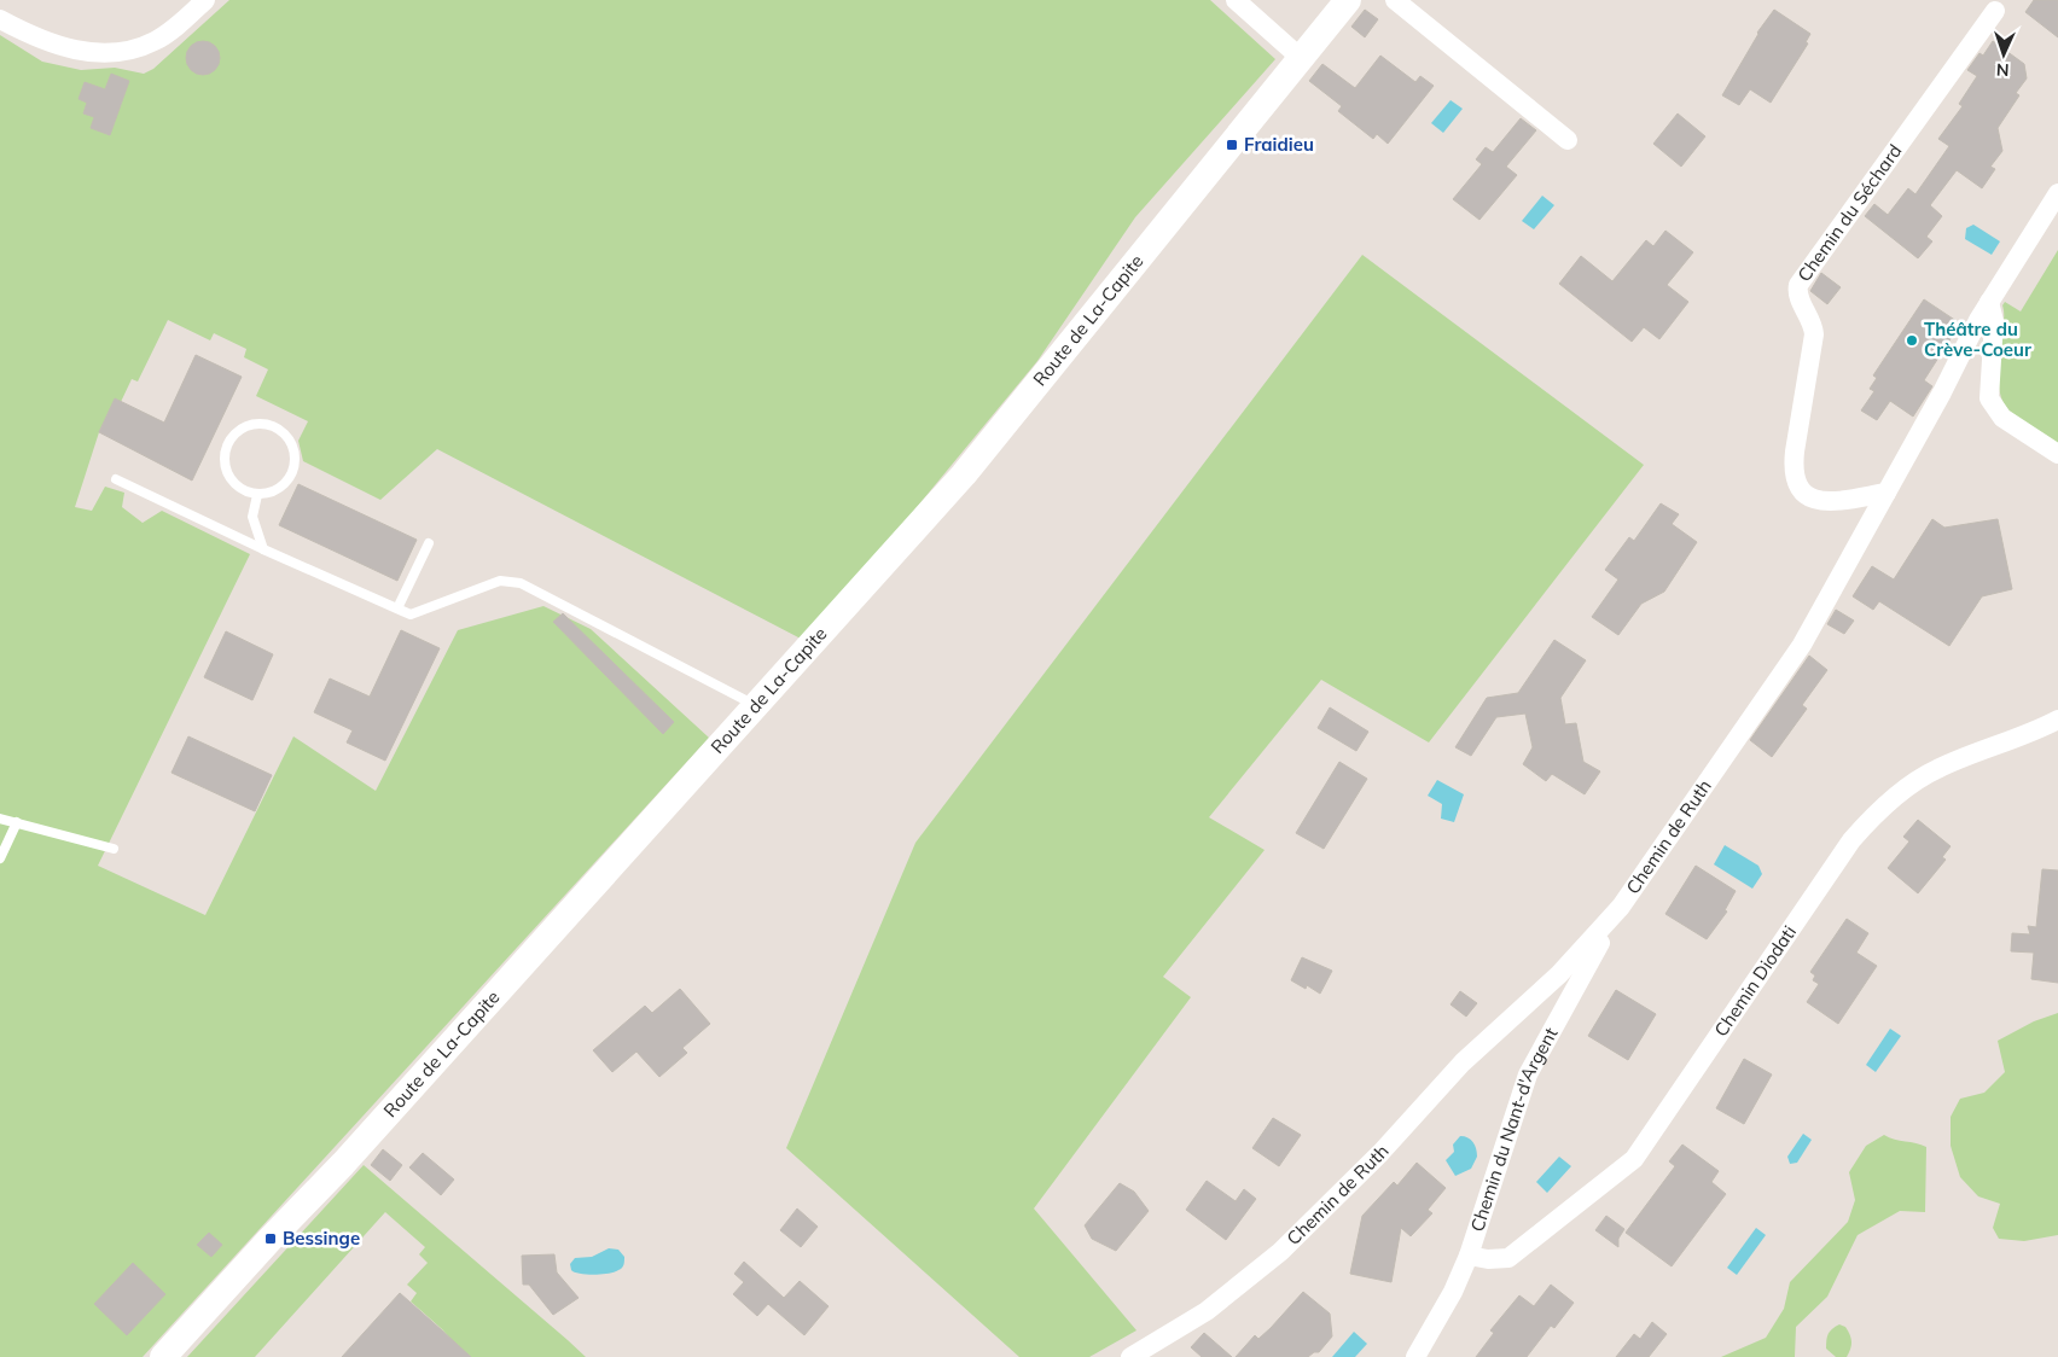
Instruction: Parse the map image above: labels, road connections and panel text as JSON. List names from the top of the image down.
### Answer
{
  "streets": {
    "street": [
      "Chemin du Séchard",
      "Route de La-Capite",
      "Chemin de Ruth",
      "Chemin Diodati",
      "Chemin du Nant-d'Argent"
    ]
  },
  "crossings": [
    ["Chemin du Séchard", "Chemin de Ruth"],
    ["Chemin de Ruth", "Chemin du Nant-d'Argent"],
    ["Chemin Diodati", "Chemin du Nant-d'Argent"]
  ],
  "places": {
    "transit": ["Fraidieu", "Bessinge"],
    "other": ["Théâtre du Crève-Coeur"]
  },
  "north": "bottom"
}
